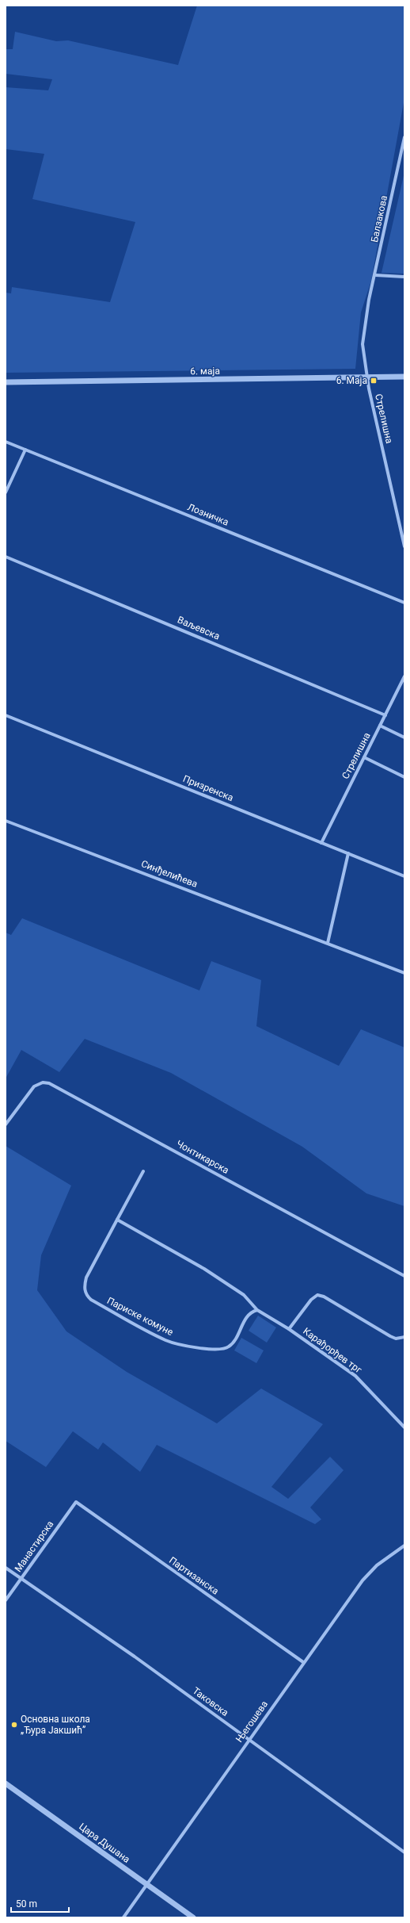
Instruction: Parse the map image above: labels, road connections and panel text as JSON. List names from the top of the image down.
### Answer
{
  "streets": {
    "street": [
      "Балзакова",
      "6. маја",
      "Стрелишна",
      "Лозничка",
      "Ваљевска",
      "Призренска",
      "Синђелићева",
      "Чонтикарска",
      "Париске комуне",
      "Карађорђев трг",
      "Манастирска",
      "Партизанска",
      "Таковска",
      "Његошева",
      "Цара Душана"
    ]
  },
  "crossings": [
    ["Балзакова", "Стрелишна"],
    ["6. маја", "Стрелишна"],
    ["Стрелишна", "Ваљевска"],
    ["Стрелишна", "Призренска"],
    ["Париске комуне", "Карађорђев трг"],
    ["Манастирска", "Партизанска"],
    ["Манастирска", "Таковска"],
    ["Партизанска", "Његошева"],
    ["Таковска", "Његошева"],
    ["Његошева", "Цара Душана"]
  ],
  "places": {
    "transit": ["6. Маја"],
    "other": ["Основна школа „Ђура Јакшић”"]
  },
  "scale_bar": "50 m"
}
